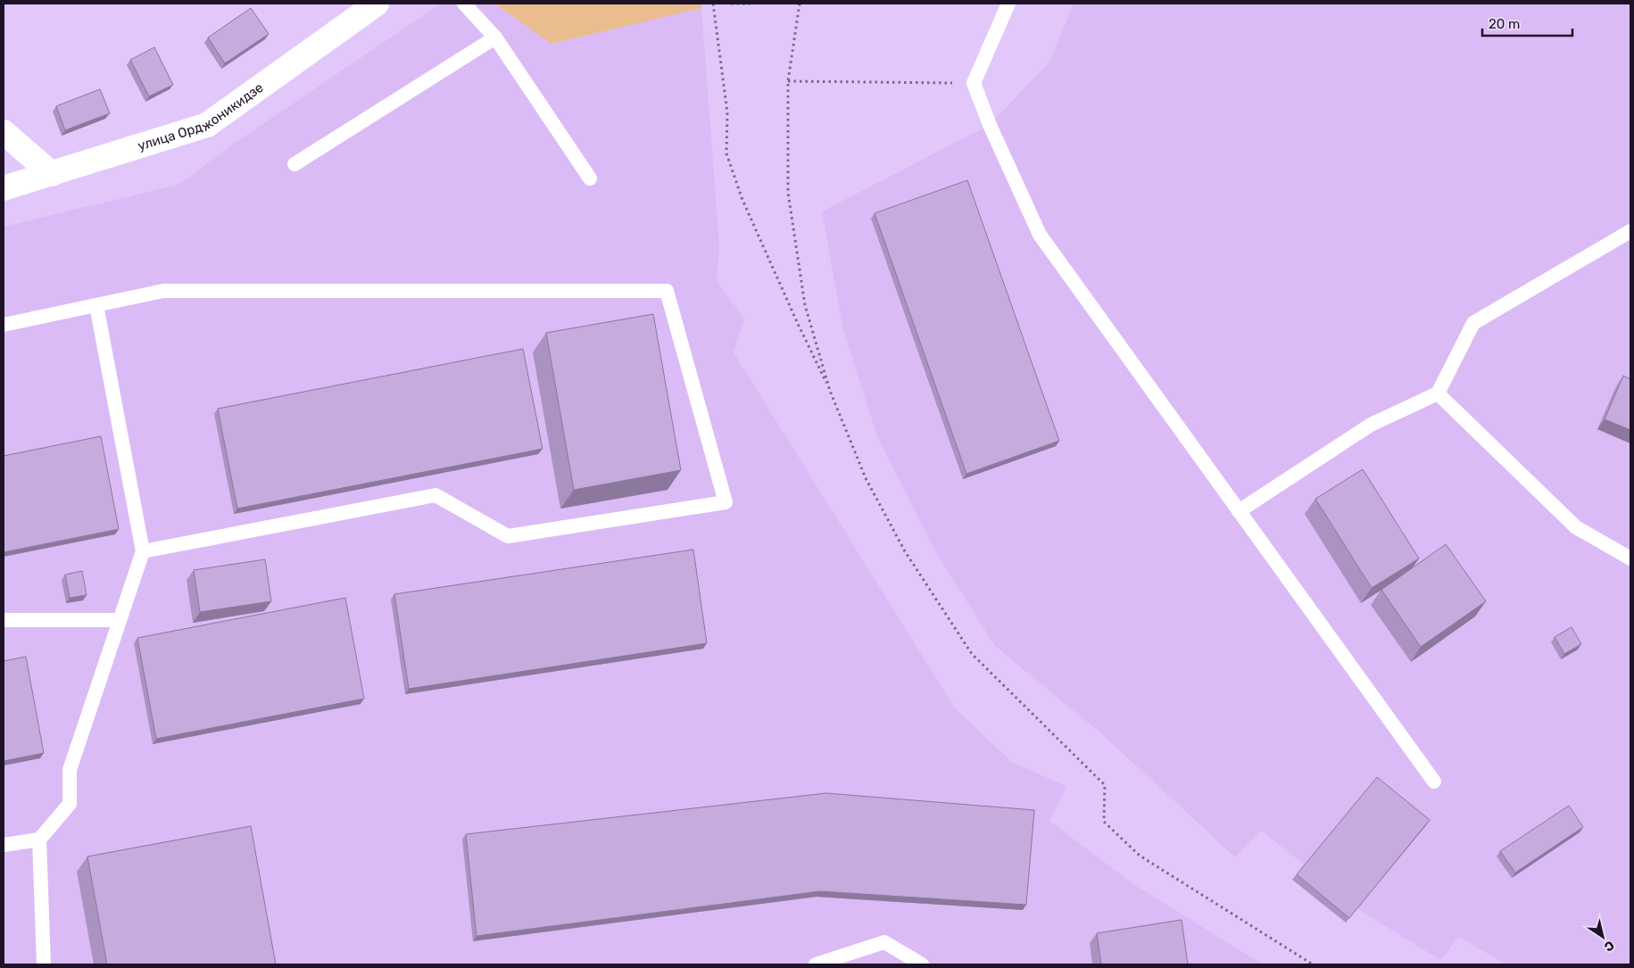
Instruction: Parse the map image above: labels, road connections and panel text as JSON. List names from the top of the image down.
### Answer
{
  "streets": {
    "street": ["улица Орджоникидзе"]
  },
  "scale_bar": "20 m",
  "north": "bottom right"
}
